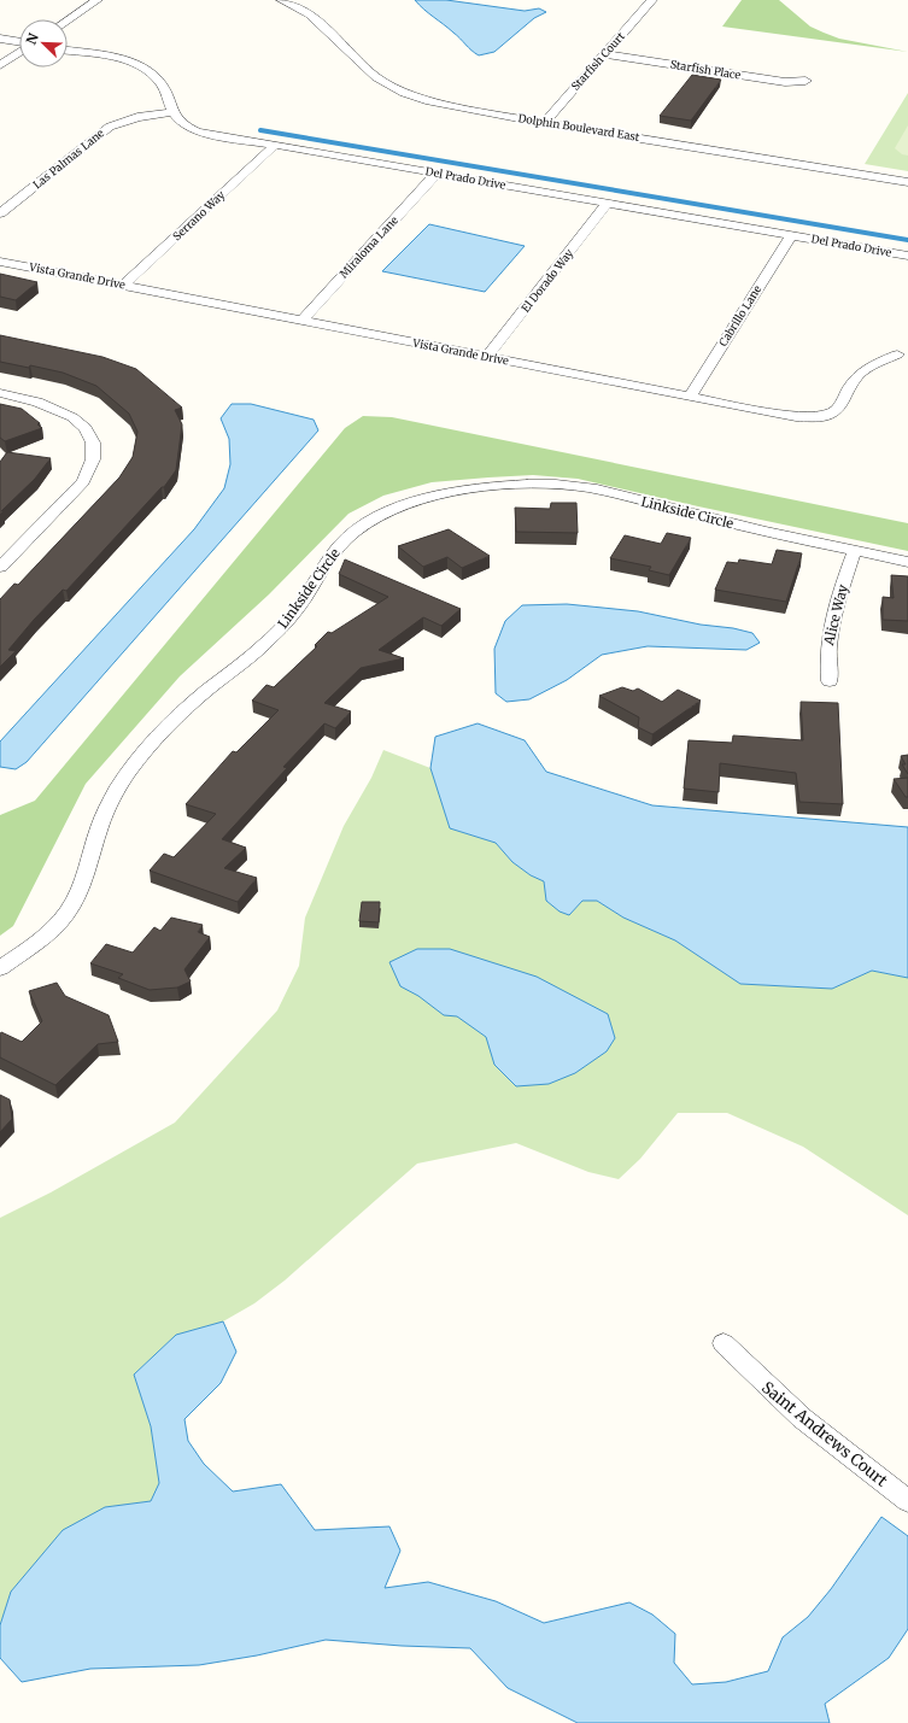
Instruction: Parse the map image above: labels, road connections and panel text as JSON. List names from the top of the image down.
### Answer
{
  "streets": {
    "street": [
      "Starfish Court",
      "Starfish Place",
      "Dolphin Boulevard East",
      "Las Palmas Lane",
      "Del Prado Drive",
      "Serrano Way",
      "Miraloma Lane",
      "Vista Grande Drive",
      "El Dorado Way",
      "Cabrillo Lane",
      "Linkside Circle",
      "Alice Way",
      "Saint Andrews Court"
    ]
  },
  "crossings": [
    ["Starfish Court", "Starfish Place"],
    ["Starfish Court", "Dolphin Boulevard East"],
    ["Las Palmas Lane", "Del Prado Drive"],
    ["Del Prado Drive", "Serrano Way"],
    ["Del Prado Drive", "Miraloma Lane"],
    ["Del Prado Drive", "El Dorado Way"],
    ["Del Prado Drive", "Cabrillo Lane"],
    ["Serrano Way", "Vista Grande Drive"],
    ["Miraloma Lane", "Vista Grande Drive"],
    ["Vista Grande Drive", "El Dorado Way"],
    ["Vista Grande Drive", "Cabrillo Lane"],
    ["Linkside Circle", "Alice Way"]
  ],
  "north": "top left"
}
